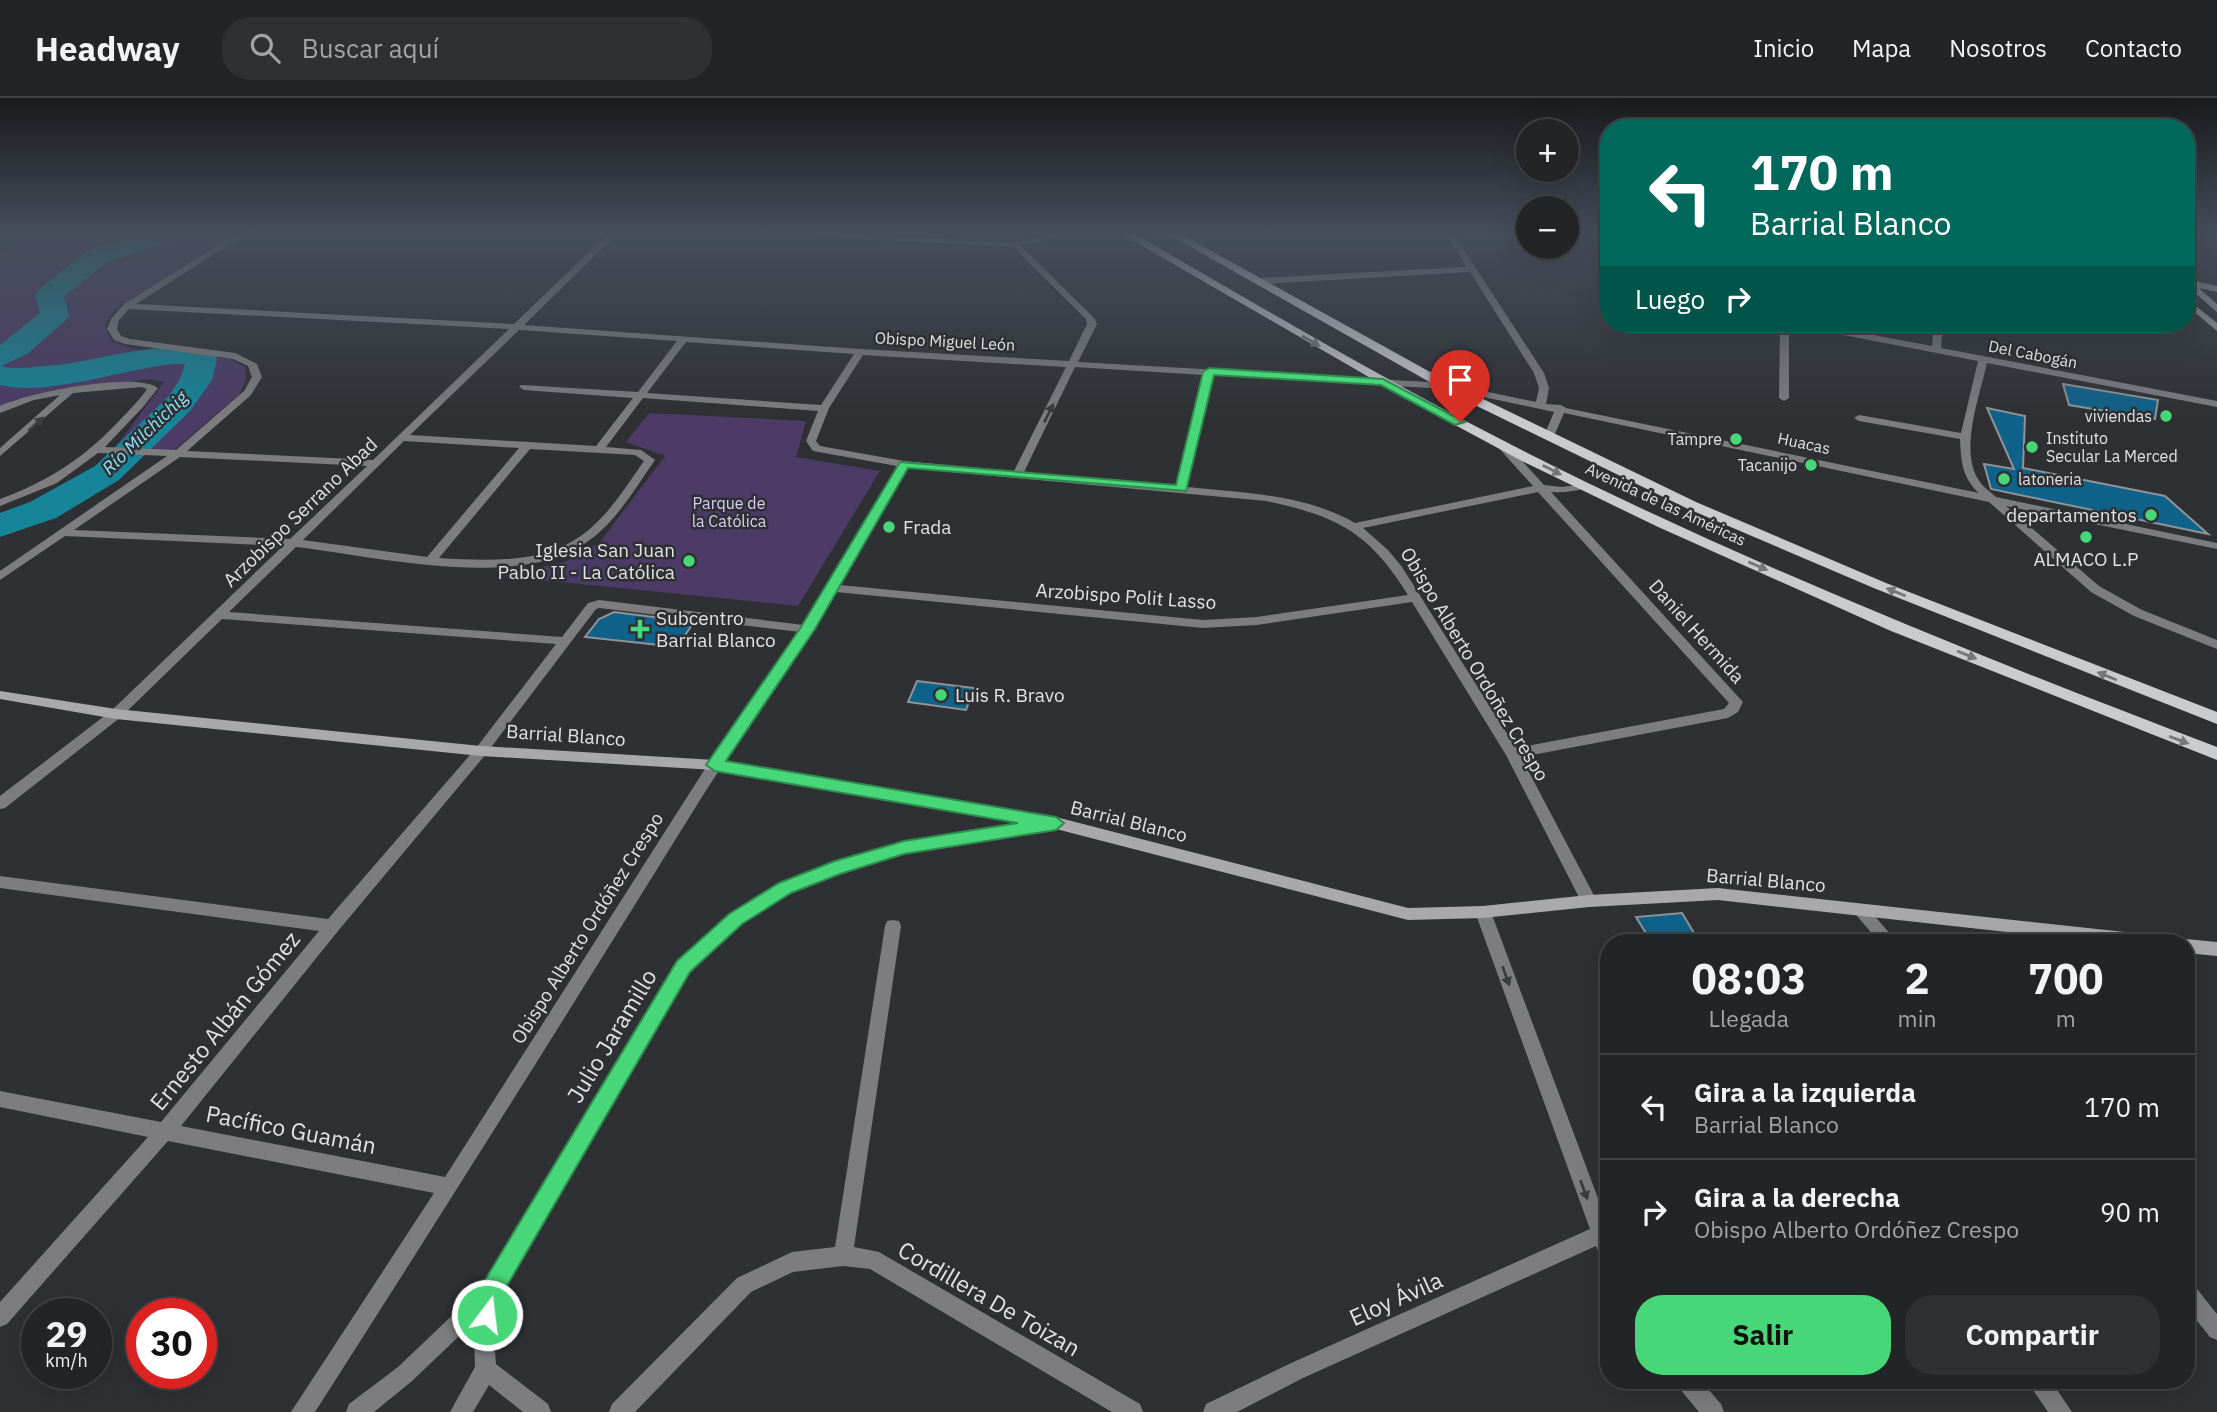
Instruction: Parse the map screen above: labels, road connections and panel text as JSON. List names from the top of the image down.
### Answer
{
  "streets": {
    "main road": ["Avenida de las Américas"],
    "street": [
      "Obispo Miguel León",
      "Del Cabogán",
      "Huacas",
      "Arzobispo Serrano Abad",
      "Arzobispo Polit Lasso",
      "Daniel Hermida",
      "Obispo Alberto Ordoñez Crespo",
      "Barrial Blanco",
      "Obispo Alberto Ordóñez Crespo",
      "Ernesto Albán Gómez",
      "Julio Jaramillo",
      "Pacífico Guamán",
      "Cordillera De Toizan",
      "Eloy Ávila"
    ]
  },
  "crossings": [
    ["Obispo Miguel León", "Huacas"],
    ["Obispo Miguel León", "Avenida de las Américas"],
    ["Obispo Miguel León", "Arzobispo Serrano Abad"],
    ["Huacas", "Avenida de las Américas"],
    ["Avenida de las Américas", "Daniel Hermida"],
    ["Arzobispo Serrano Abad", "Barrial Blanco"],
    ["Arzobispo Polit Lasso", "Obispo Alberto Ordoñez Crespo"],
    ["Arzobispo Polit Lasso", "Obispo Alberto Ordóñez Crespo"],
    ["Daniel Hermida", "Obispo Alberto Ordoñez Crespo"],
    ["Obispo Alberto Ordoñez Crespo", "Barrial Blanco"],
    ["Obispo Alberto Ordoñez Crespo", "Obispo Alberto Ordóñez Crespo"],
    ["Barrial Blanco", "Obispo Alberto Ordóñez Crespo"],
    ["Barrial Blanco", "Ernesto Albán Gómez"],
    ["Barrial Blanco", "Julio Jaramillo"],
    ["Obispo Alberto Ordóñez Crespo", "Ernesto Albán Gómez"],
    ["Obispo Alberto Ordóñez Crespo", "Pacífico Guamán"],
    ["Ernesto Albán Gómez", "Pacífico Guamán"]
  ],
  "water": ["Río Milchichig"],
  "parks": ["Parque de la Católica"],
  "places": {
    "other": [
      "viviendas",
      "Tampre",
      "Instituto Secular La Merced",
      "Tacanijo",
      "latoneria",
      "departamentos",
      "Frada",
      "ALMACO L.P",
      "Iglesia San Juan Pablo II - La Católica",
      "Luis R. Bravo"
    ],
    "health": ["Subcentro Barrial Blanco"]
  },
  "page": {
    "header": "Headway",
    "search": "Buscar aquí",
    "nav": [
      "Inicio",
      "Mapa",
      "Nosotros",
      "Contacto"
    ],
    "map_buttons": ["+", "−"],
    "turn": ["170 m", "Barrial Blanco"],
    "then": "Luego",
    "eta": [
      "08:03",
      "Llegada",
      "2",
      "min",
      "700",
      "m"
    ],
    "list": [
      {
        "name": "Gira a la izquierda",
        "note": "Barrial Blanco",
        "value": "170 m"
      },
      {
        "name": "Gira a la derecha",
        "note": "Obispo Alberto Ordóñez Crespo",
        "value": "90 m"
      }
    ],
    "buttons": ["Salir", "Compartir"],
    "speed": "29 km/h",
    "limit": "30"
  }
}
